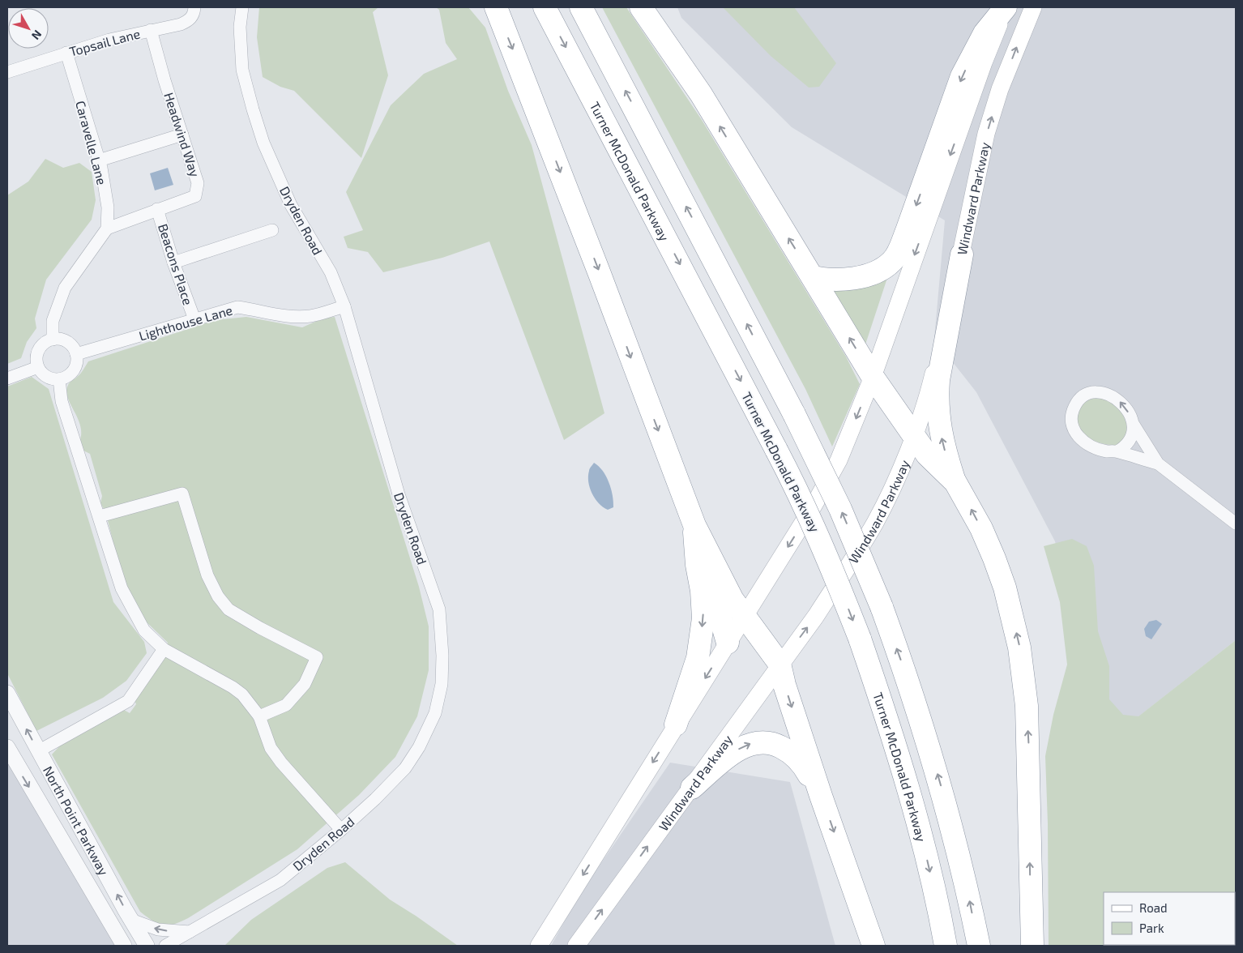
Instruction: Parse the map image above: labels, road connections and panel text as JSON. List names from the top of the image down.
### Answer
{
  "streets": {
    "highway": ["Turner McDonald Parkway"],
    "main road": ["Windward Parkway"],
    "street": [
      "Topsail Lane",
      "Headwind Way",
      "Caravelle Lane",
      "Dryden Road",
      "Beacons Place",
      "Lighthouse Lane",
      "North Point Parkway"
    ]
  },
  "crossings": [
    ["Topsail Lane", "Headwind Way"],
    ["Topsail Lane", "Caravelle Lane"],
    ["Headwind Way", "Caravelle Lane"],
    ["Headwind Way", "Beacons Place"],
    ["Dryden Road", "Lighthouse Lane"],
    ["Beacons Place", "Lighthouse Lane"]
  ],
  "legend": ["Road", "Park"],
  "north": "bottom right"
}
